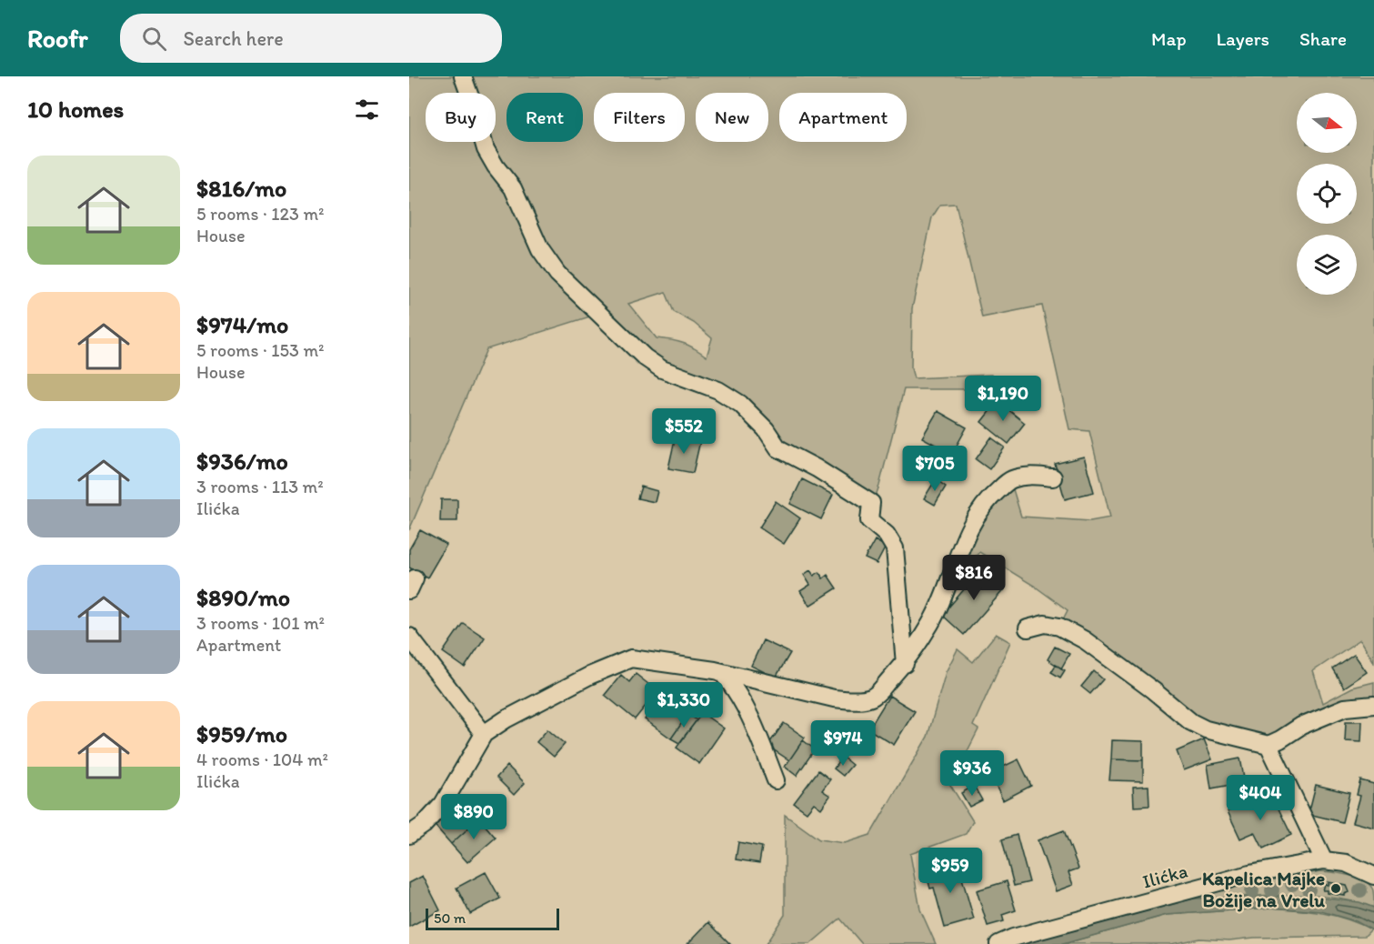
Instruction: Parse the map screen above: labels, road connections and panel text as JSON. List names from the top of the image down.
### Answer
{
  "streets": {
    "street": ["Ilićka"]
  },
  "places": ["Kapelica Majke Božije na Vrelu"],
  "scale_bar": "50 m",
  "north": "right",
  "page": {
    "header": "Roofr",
    "search": "Search here",
    "nav": ["Map", "Layers", "Share"],
    "heading": "10 homes",
    "chip": [
      "Buy",
      "Rent",
      "Filters",
      "New",
      "Apartment"
    ],
    "list": [
      {
        "name": "$816/mo",
        "note": "5 rooms · 123 m² · House"
      },
      {
        "name": "$974/mo",
        "note": "5 rooms · 153 m² · House"
      },
      {
        "name": "$936/mo",
        "note": "3 rooms · 113 m² · Ilićka"
      },
      {
        "name": "$890/mo",
        "note": "3 rooms · 101 m² · Apartment"
      },
      {
        "name": "$959/mo",
        "note": "4 rooms · 104 m² · Ilićka"
      }
    ],
    "price": [
      "$1,190",
      "$552",
      "$705",
      "$816",
      "$1,330",
      "$974",
      "$936",
      "$404",
      "$890",
      "$959"
    ],
    "scale": "50 m"
  }
}
